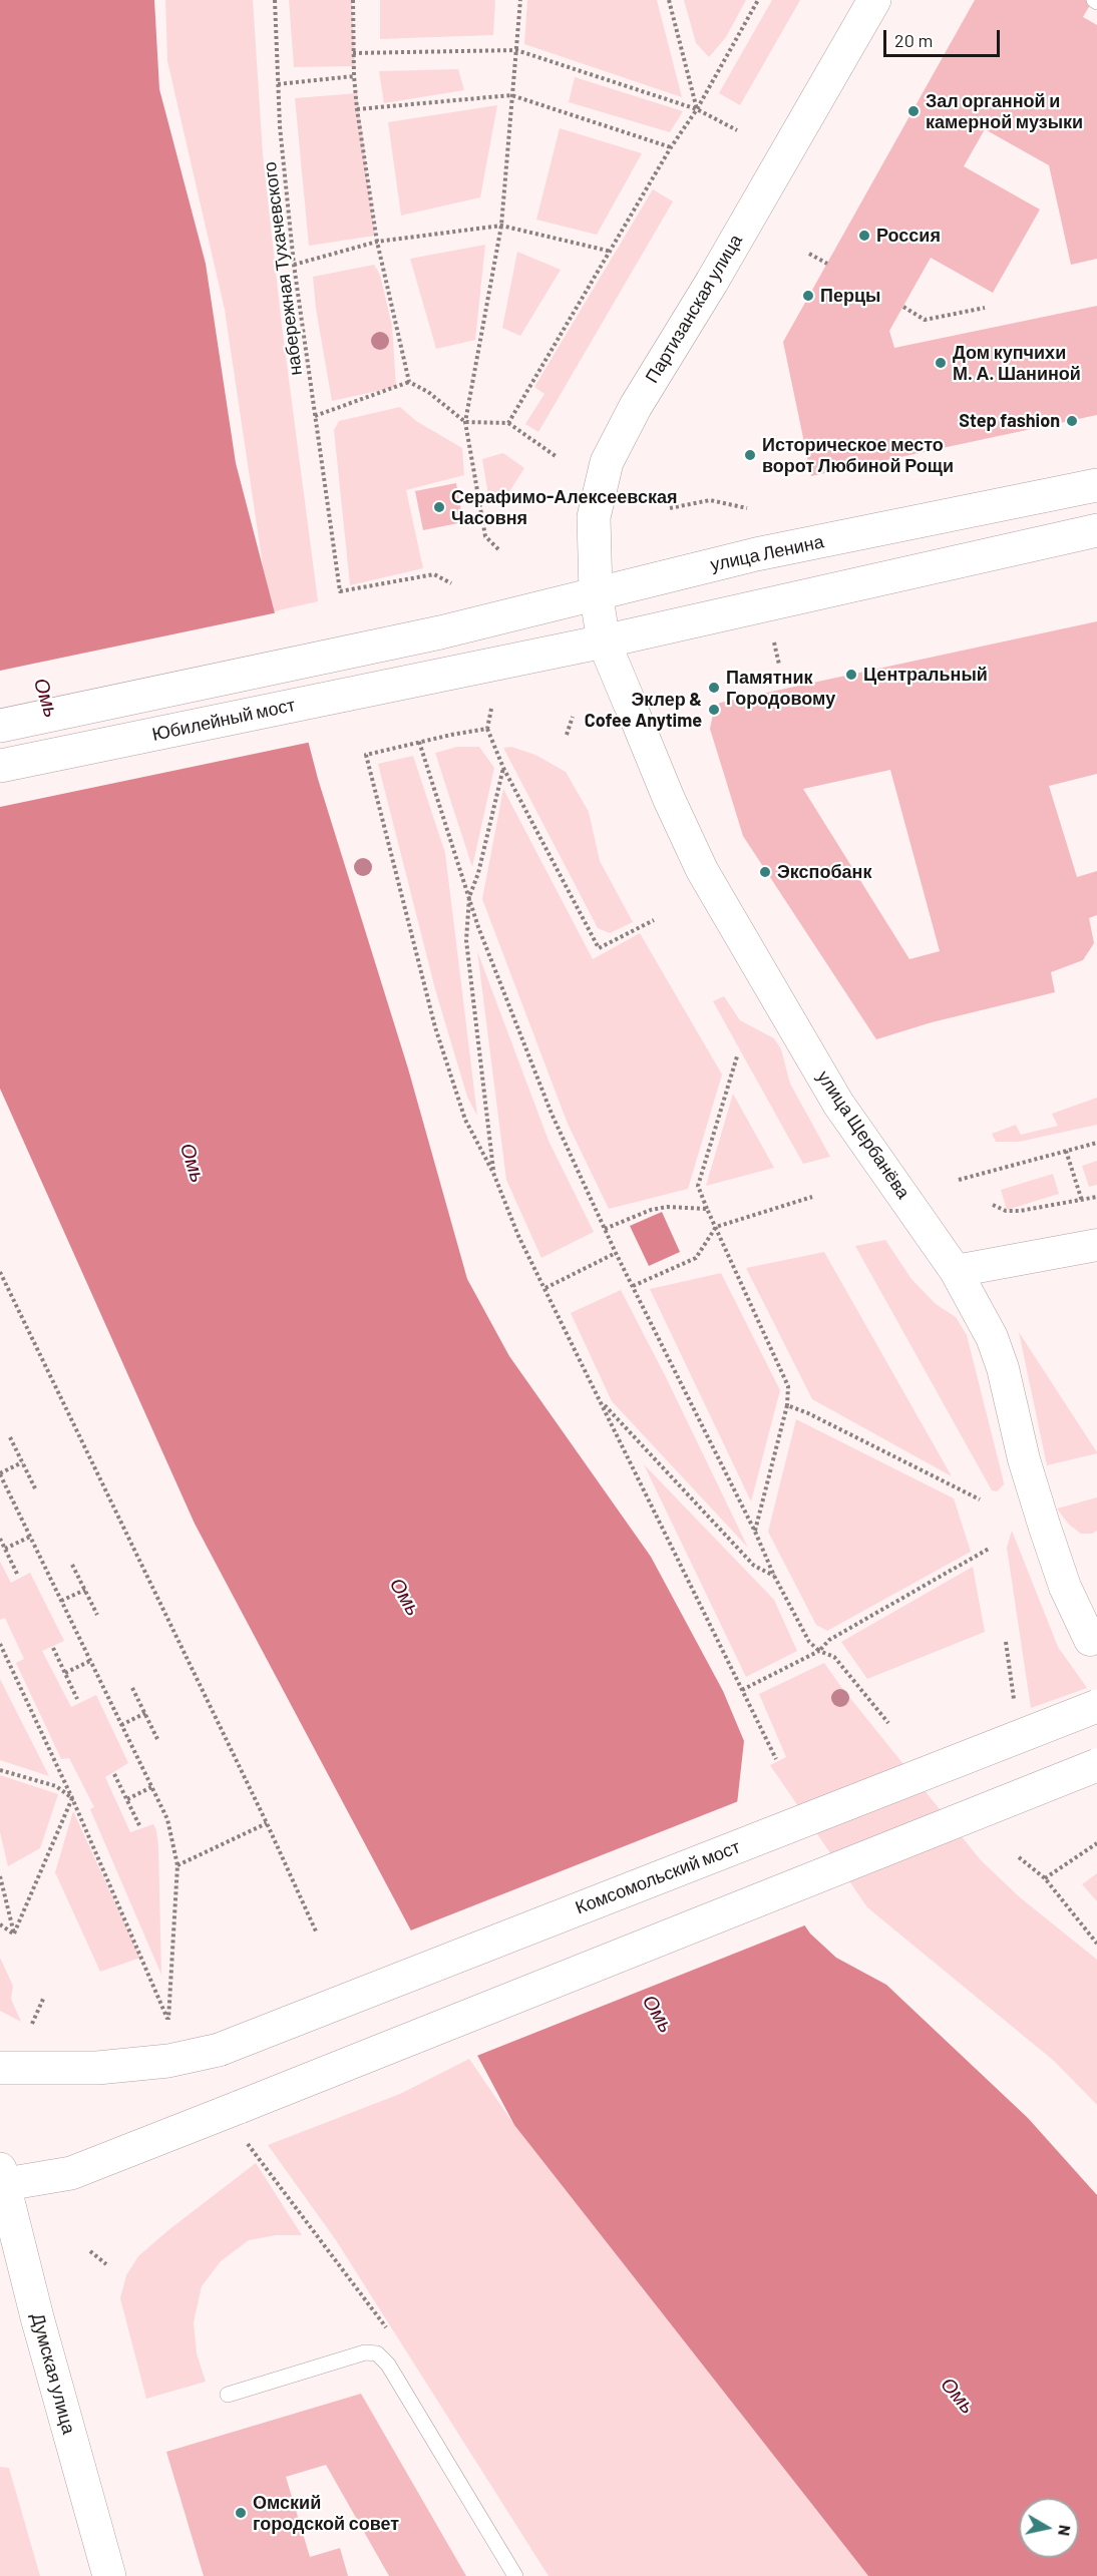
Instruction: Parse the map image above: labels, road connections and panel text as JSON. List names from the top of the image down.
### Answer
{
  "streets": {
    "main road": [
      "Партизанская улица",
      "улица Ленина",
      "Юбилейный мост",
      "улица Щербанёва",
      "Комсомольский мост",
      "Думская улица"
    ],
    "path": ["набережная Тухачевского"]
  },
  "crossings": [
    ["Партизанская улица", "улица Ленина"],
    ["Партизанская улица", "Юбилейный мост"],
    ["Партизанская улица", "улица Щербанёва"],
    ["Юбилейный мост", "улица Щербанёва"]
  ],
  "water": ["Омь"],
  "places": [
    "Зал органной и камерной музыки",
    "Россия",
    "Перцы",
    "Дом купчихи М. А. Шаниной",
    "Step fashion",
    "Историческое место ворот Любиной Рощи",
    "Серафимо-Алексеевская Часовня",
    "Центральный",
    "Памятник Городовому",
    "Эклер & Cofee Anytime",
    "Экспобанк",
    "Омский городской совет"
  ],
  "scale_bar": "20 m",
  "north": "right"
}
